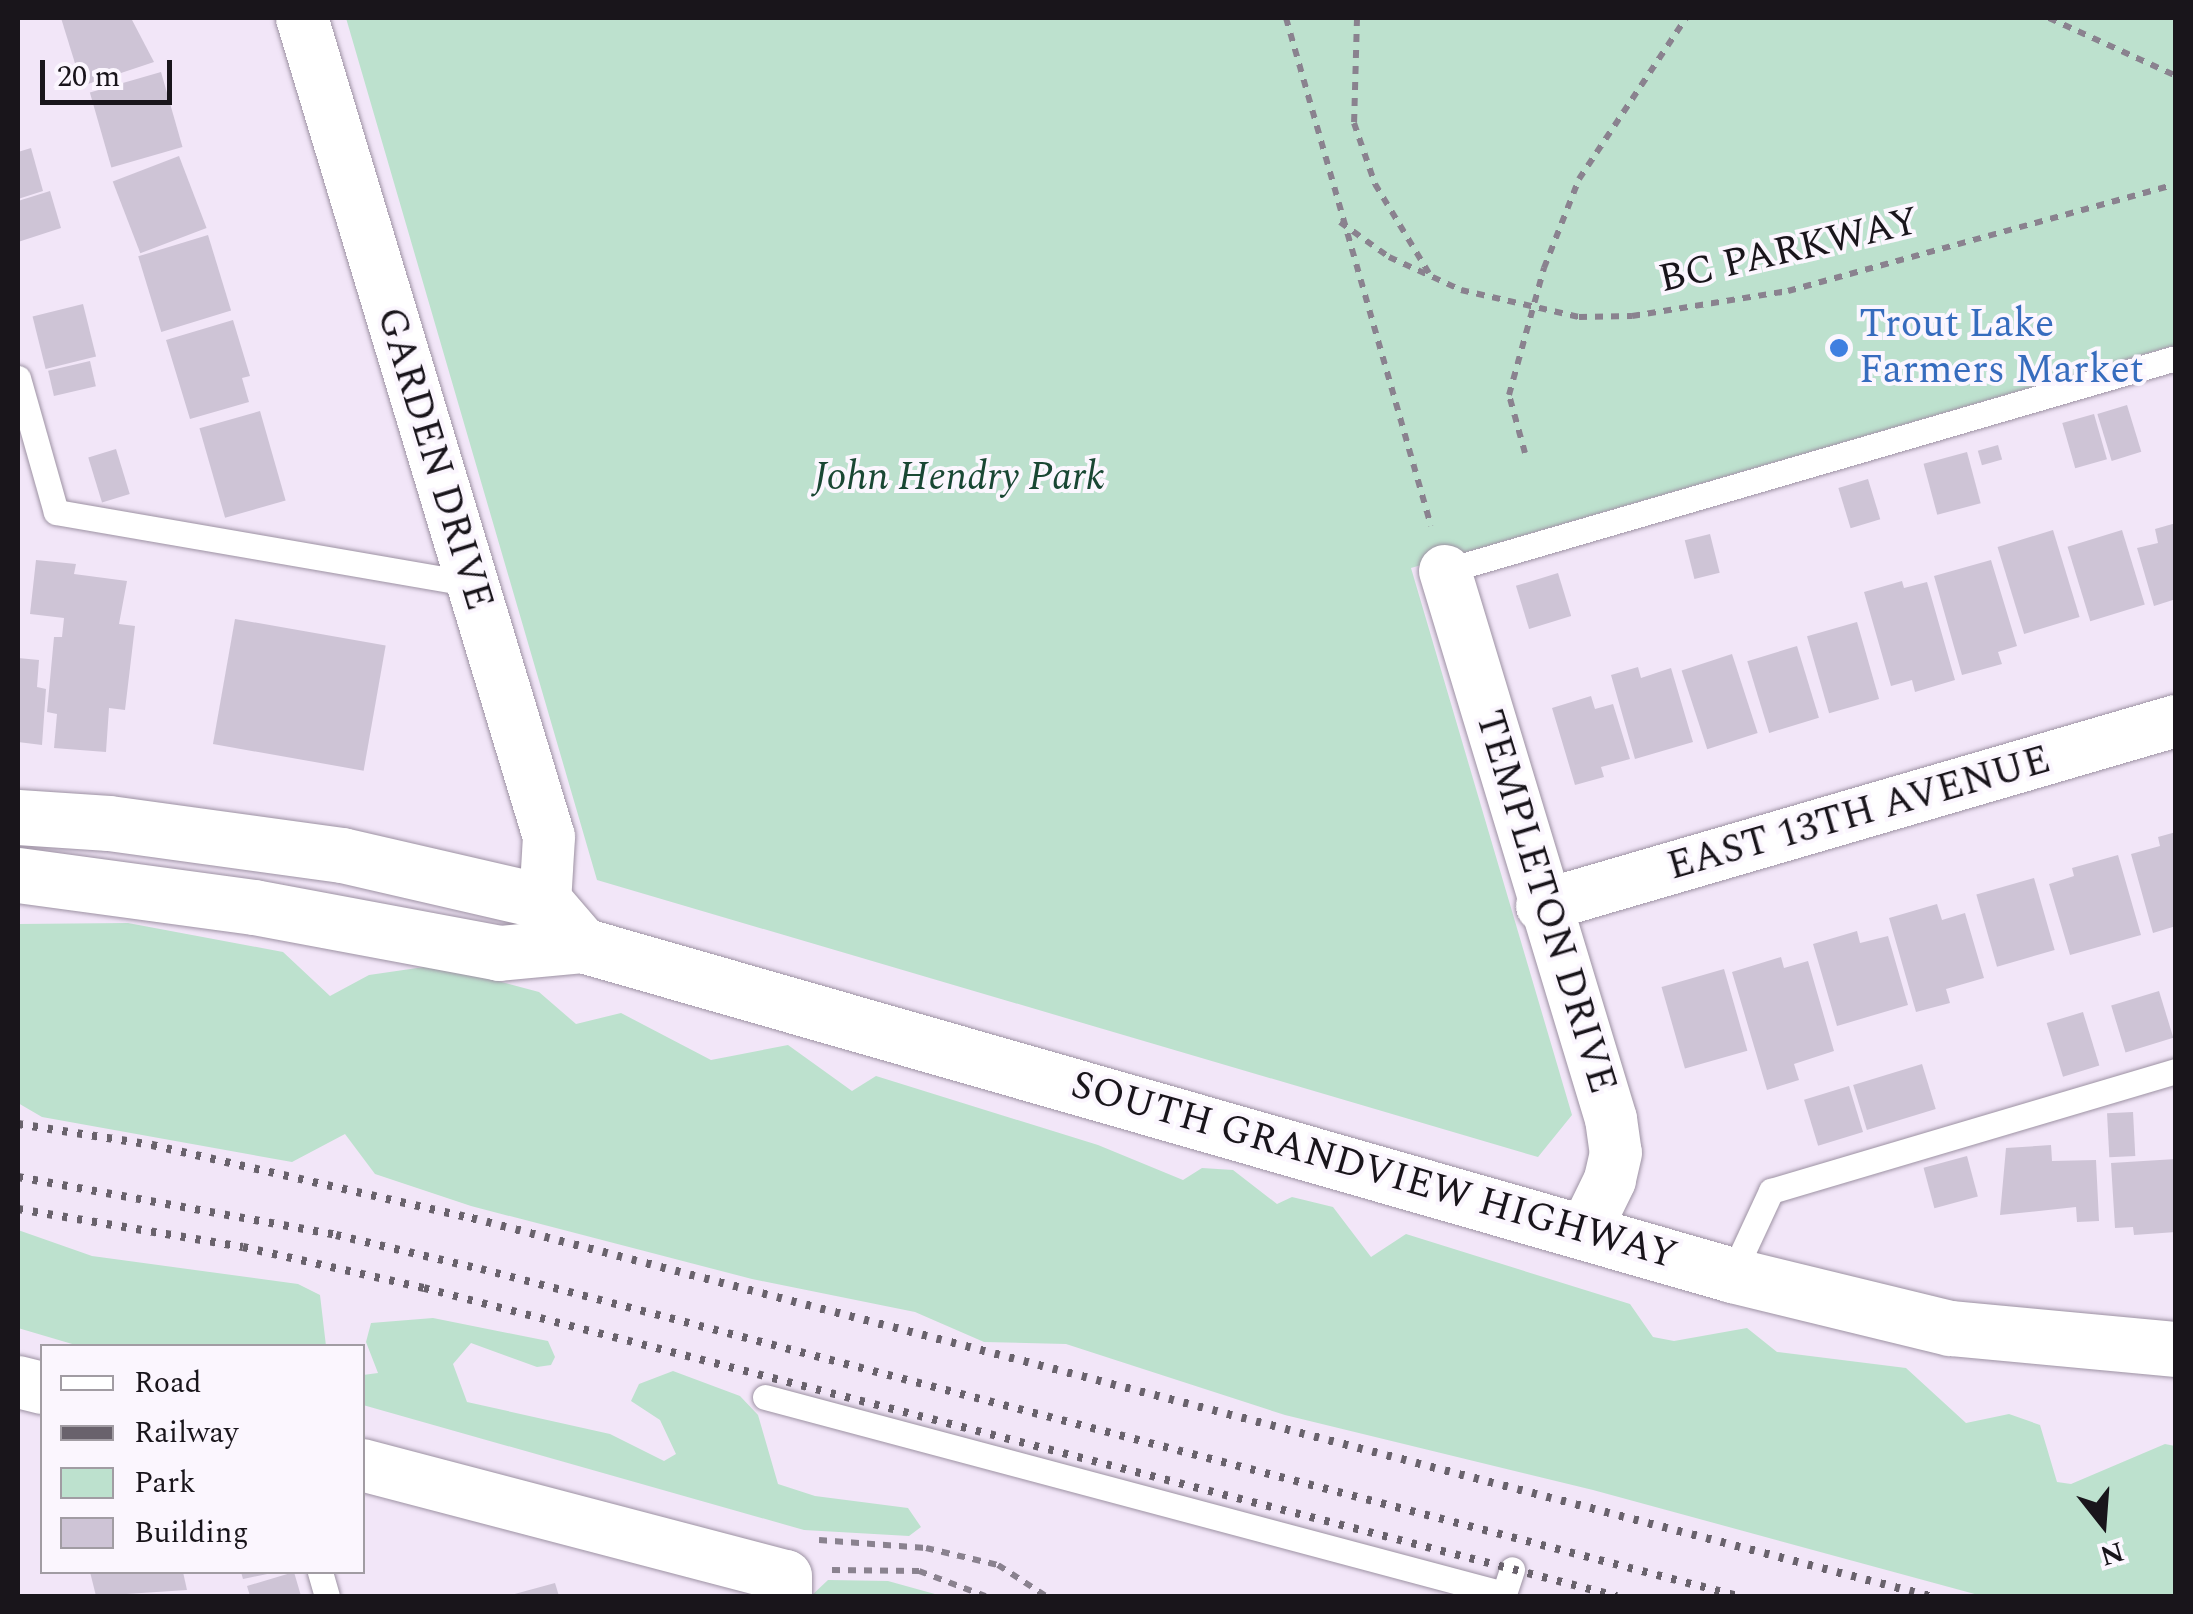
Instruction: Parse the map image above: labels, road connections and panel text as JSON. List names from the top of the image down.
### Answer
{
  "streets": {
    "street": [
      "GARDEN DRIVE",
      "EAST 13TH AVENUE",
      "TEMPLETON DRIVE",
      "SOUTH GRANDVIEW HIGHWAY"
    ],
    "path": ["BC PARKWAY"]
  },
  "crossings": [
    ["EAST 13TH AVENUE", "TEMPLETON DRIVE"],
    ["TEMPLETON DRIVE", "SOUTH GRANDVIEW HIGHWAY"]
  ],
  "parks": ["John Hendry Park"],
  "places": ["Trout Lake Farmers Market"],
  "legend": [
    "Road",
    "Railway",
    "Park",
    "Building"
  ],
  "scale_bar": "20 m",
  "north": "bottom"
}
